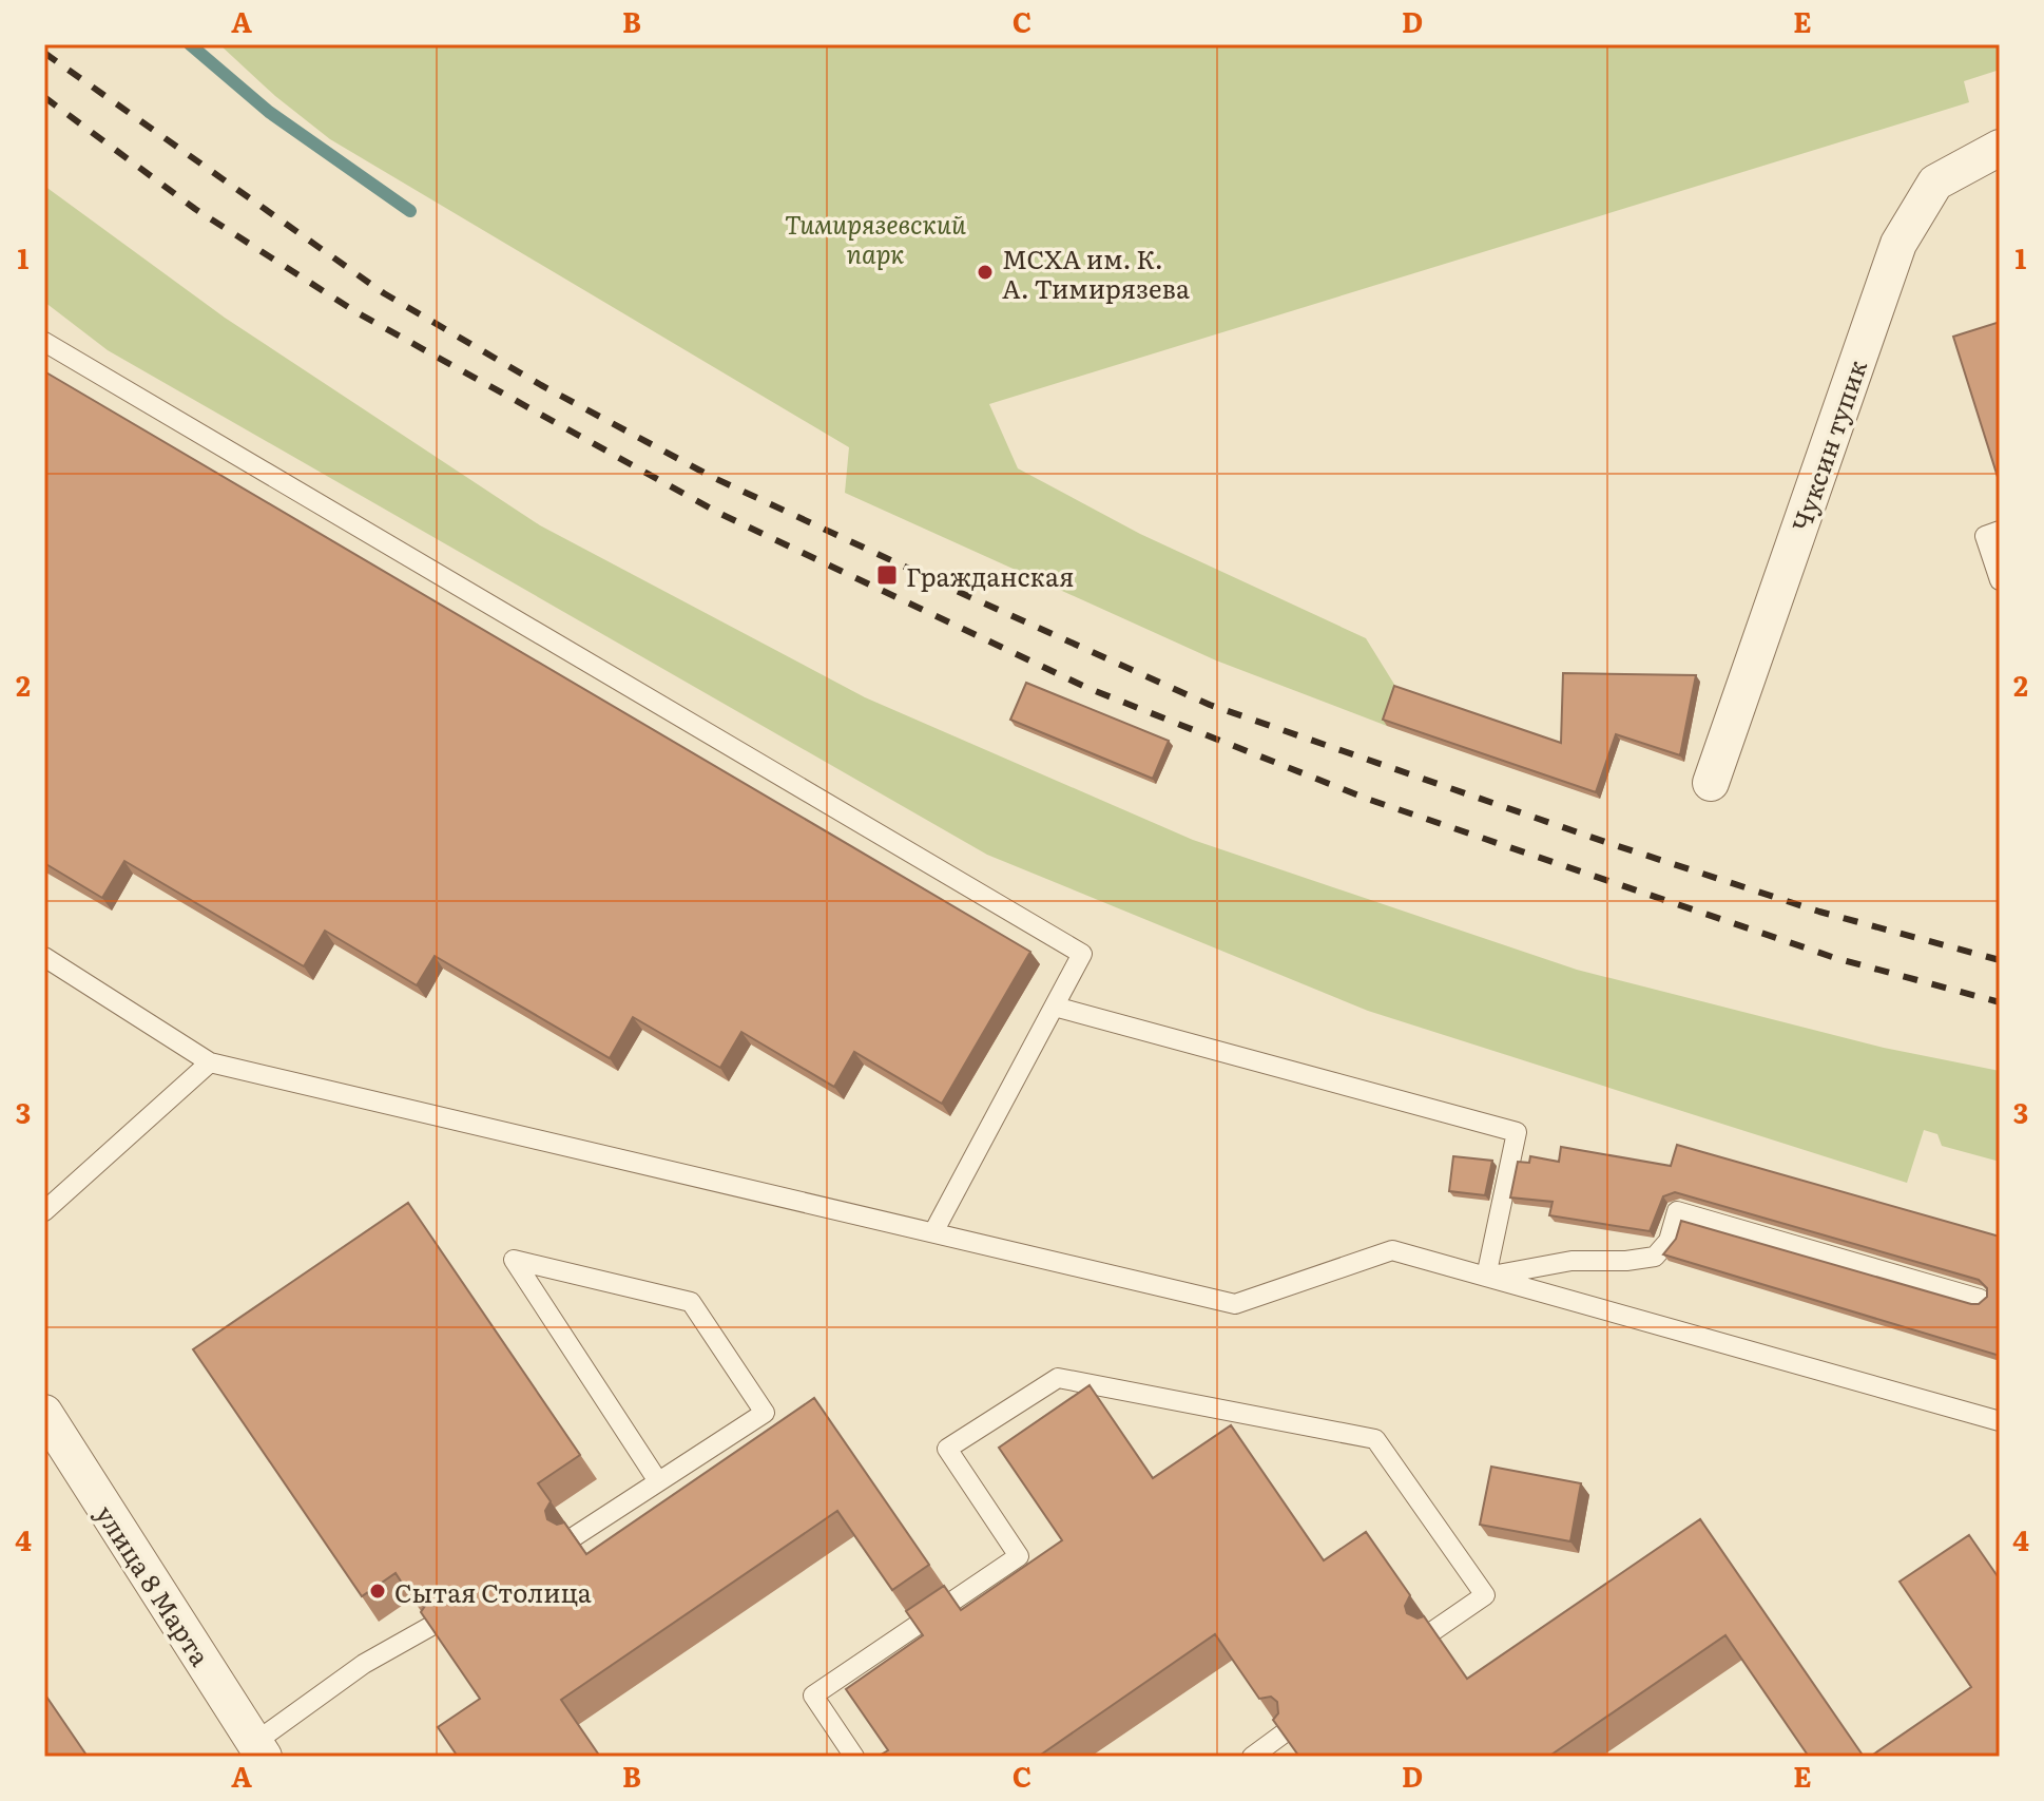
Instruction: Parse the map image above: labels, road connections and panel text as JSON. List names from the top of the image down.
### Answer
{
  "streets": {
    "street": ["Чуксин тупик", "улица 8 Марта"]
  },
  "parks": ["Тимирязевский парк"],
  "places": {
    "other": ["МСХА им. К. А. Тимирязева", "Сытая Столица"],
    "transit": ["Гражданская"]
  },
  "grid": {
    "columns": [
      "A",
      "B",
      "C",
      "D",
      "E"
    ],
    "rows": [
      "1",
      "2",
      "3",
      "4"
    ]
  }
}
